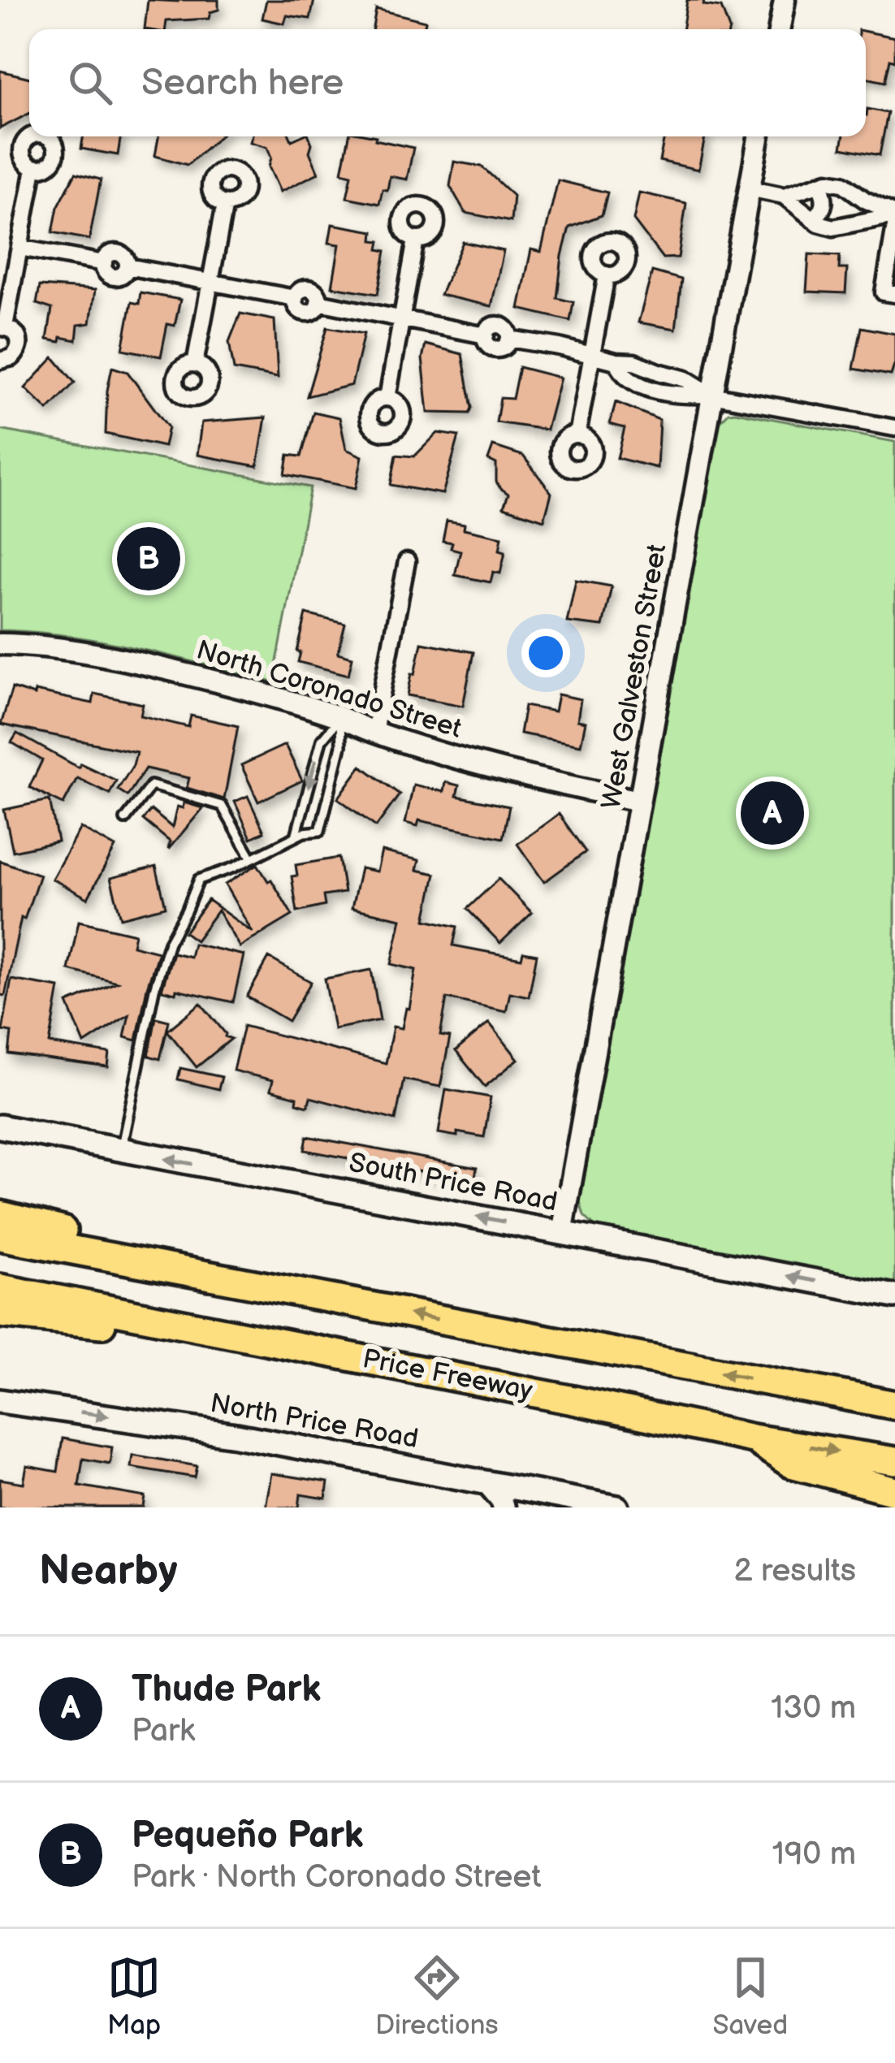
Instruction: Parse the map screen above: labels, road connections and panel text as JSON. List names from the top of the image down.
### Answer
{
  "streets": {
    "highway": ["Price Freeway"],
    "main road": ["South Price Road", "North Price Road"],
    "street": ["West Galveston Street", "North Coronado Street"]
  },
  "crossings": [
    ["West Galveston Street", "North Coronado Street"],
    ["West Galveston Street", "South Price Road"]
  ],
  "one_way": ["South Price Road", "North Price Road"],
  "page": {
    "search": "Search here",
    "pins": ["B", "A"],
    "heading": ["Nearby", "2 results"],
    "list": [
      {
        "mark": "A",
        "name": "Thude Park",
        "note": "Park",
        "value": "130 m"
      },
      {
        "mark": "B",
        "name": "Pequeño Park",
        "note": "Park · North Coronado Street",
        "value": "190 m"
      }
    ],
    "nav": ["Map", "Directions", "Saved"]
  }
}
